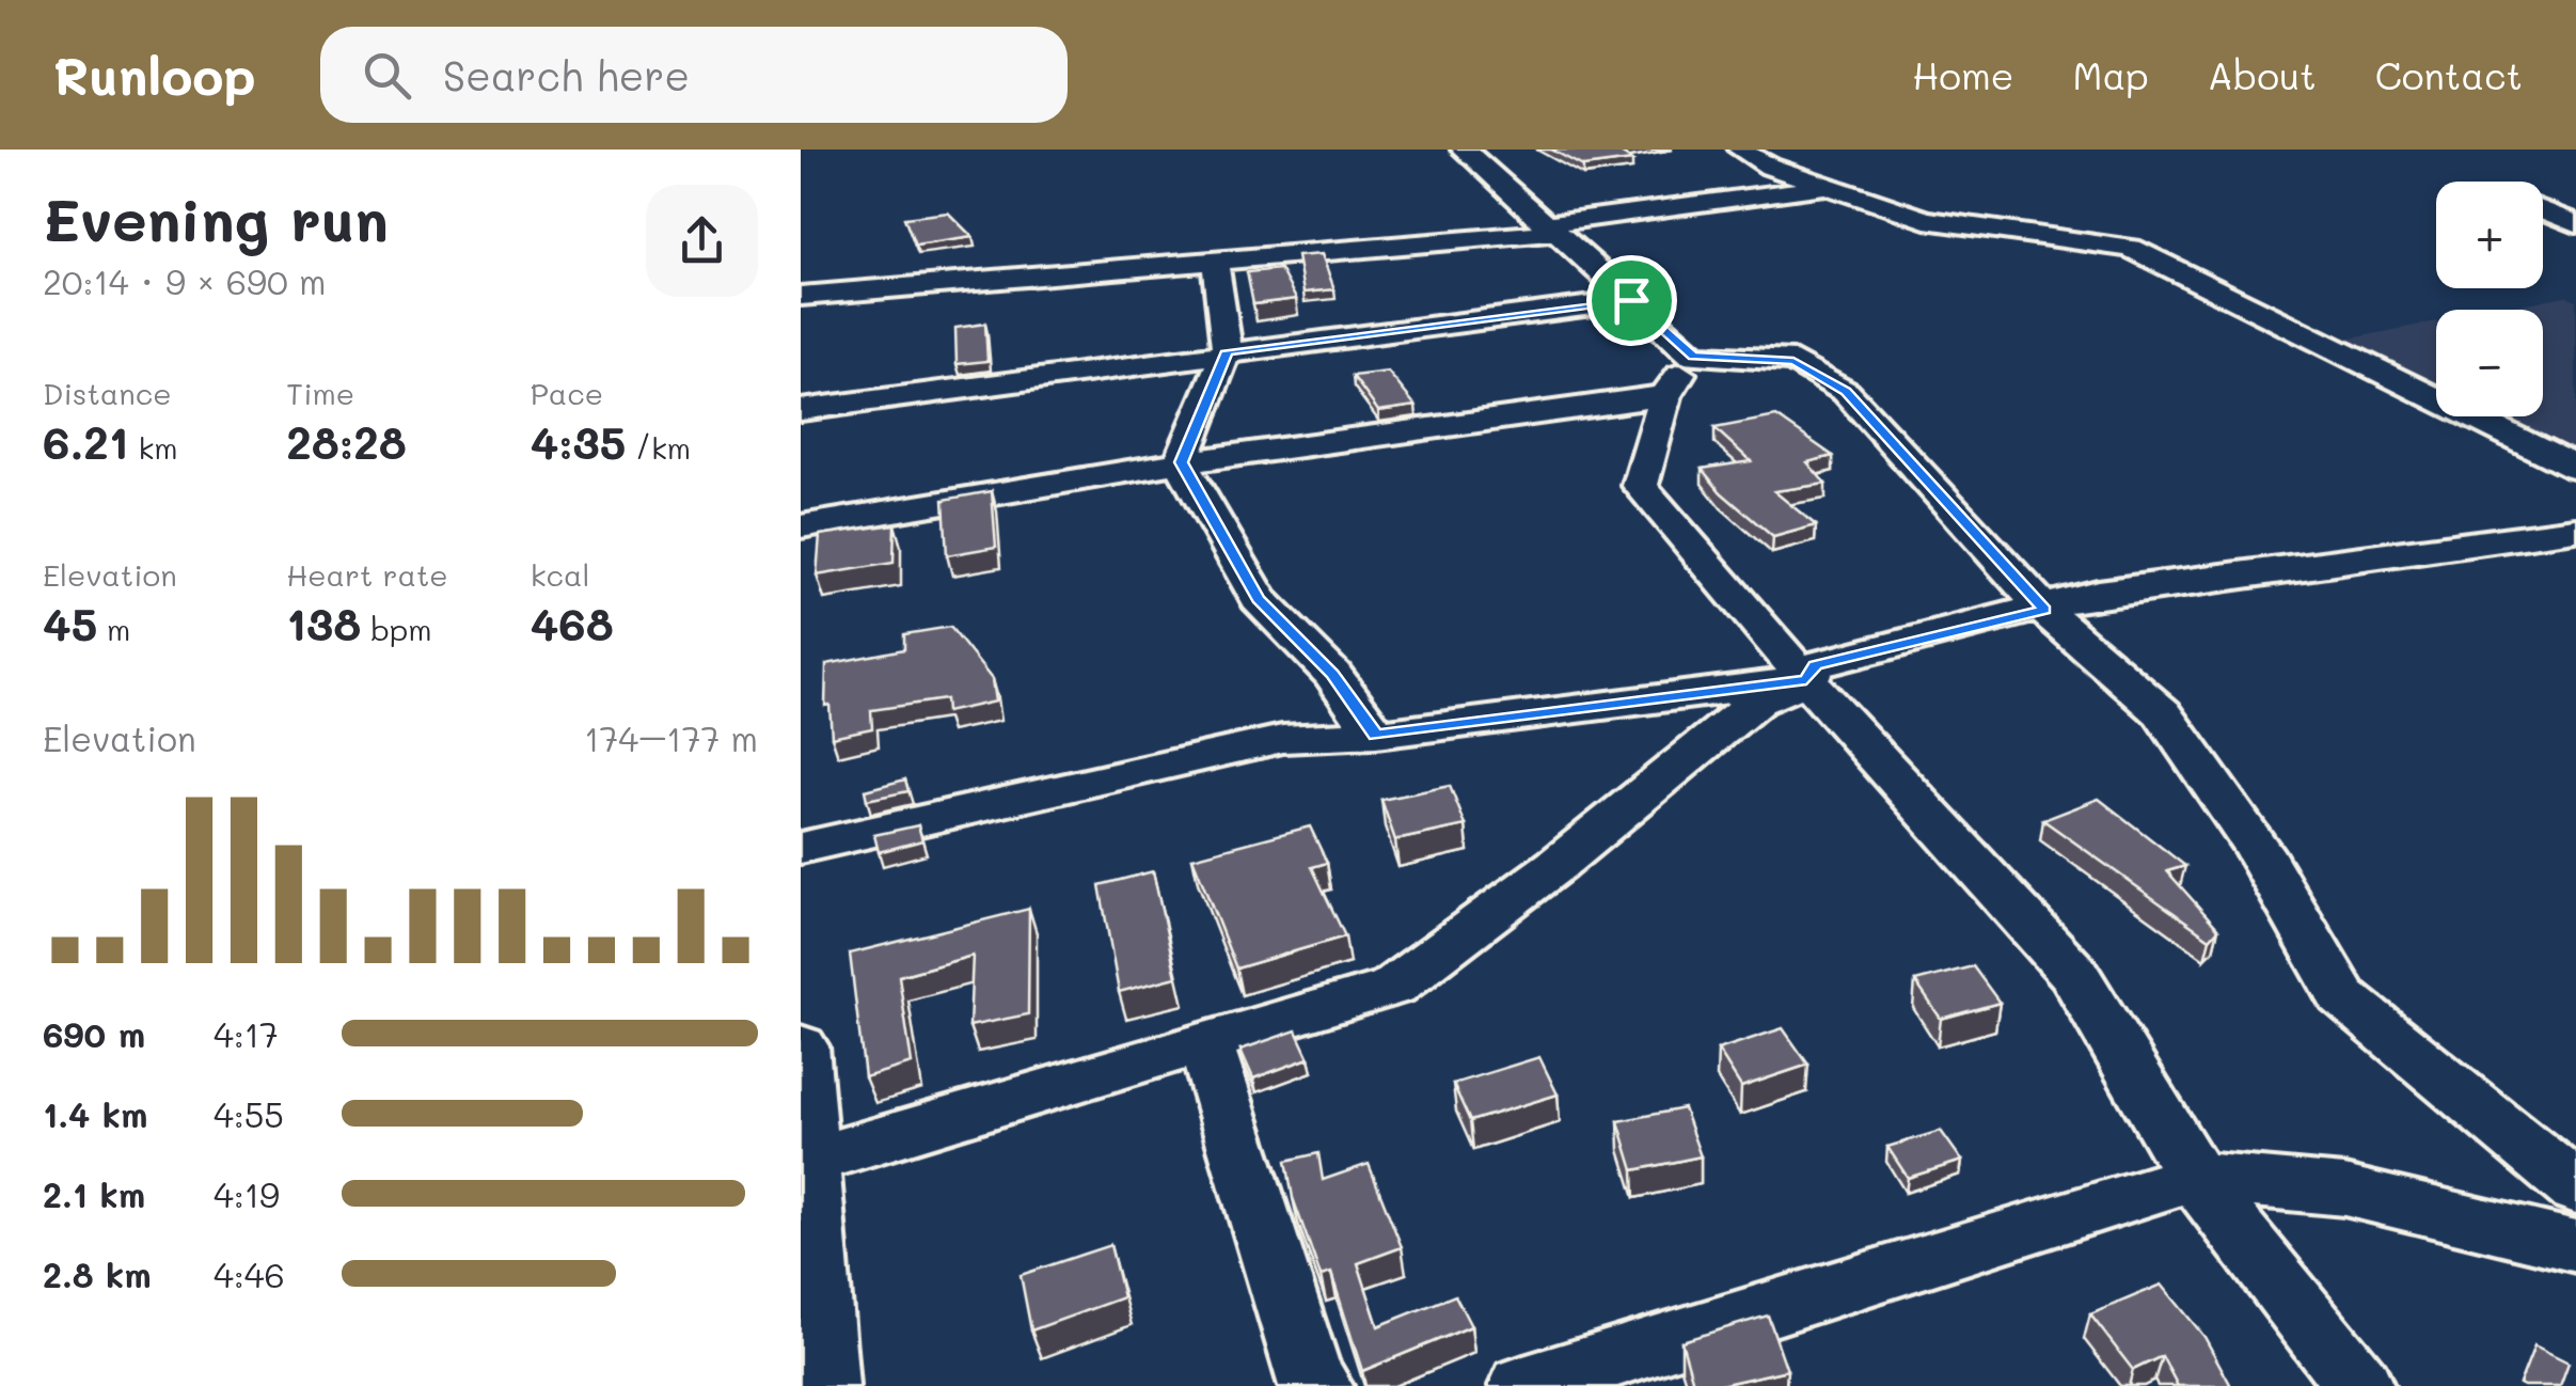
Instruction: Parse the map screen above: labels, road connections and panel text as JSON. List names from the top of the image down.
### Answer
{
  "page": {
    "header": "Runloop",
    "search": "Search here",
    "nav": [
      "Home",
      "Map",
      "About",
      "Contact"
    ],
    "heading": ["Evening run", "20:14 · 9 × 690 m"],
    "map_buttons": ["+", "−"],
    "stats": [
      ["Distance", "6.21 km"],
      ["Time", "28:28"],
      ["Pace", "4:35 /km"],
      ["Elevation", "45 m"],
      ["Heart rate", "138 bpm"],
      ["kcal", "468"]
    ],
    "chart": ["Elevation", "174–177 m"],
    "list": [
      {
        "name": "690 m",
        "note": "4:17"
      },
      {
        "name": "1.4 km",
        "note": "4:55"
      },
      {
        "name": "2.1 km",
        "note": "4:19"
      },
      {
        "name": "2.8 km",
        "note": "4:46"
      }
    ]
  }
}
